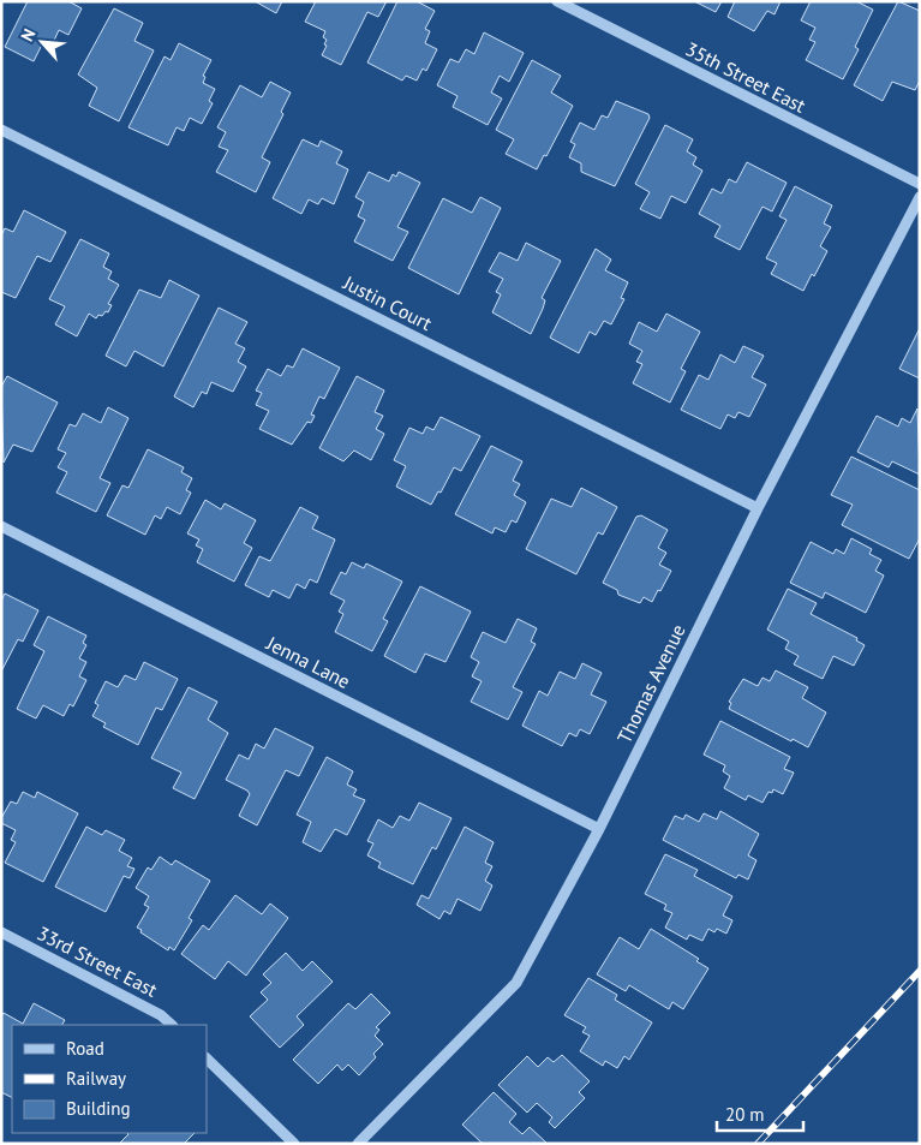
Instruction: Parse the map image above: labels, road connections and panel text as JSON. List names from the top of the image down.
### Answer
{
  "streets": {
    "street": [
      "35th Street East",
      "Justin Court",
      "Jenna Lane",
      "Thomas Avenue",
      "33rd Street East"
    ]
  },
  "crossings": [
    ["Justin Court", "Thomas Avenue"],
    ["Jenna Lane", "Thomas Avenue"]
  ],
  "legend": ["Road", "Railway", "Building"],
  "scale_bar": "20 m",
  "north": "top left"
}
